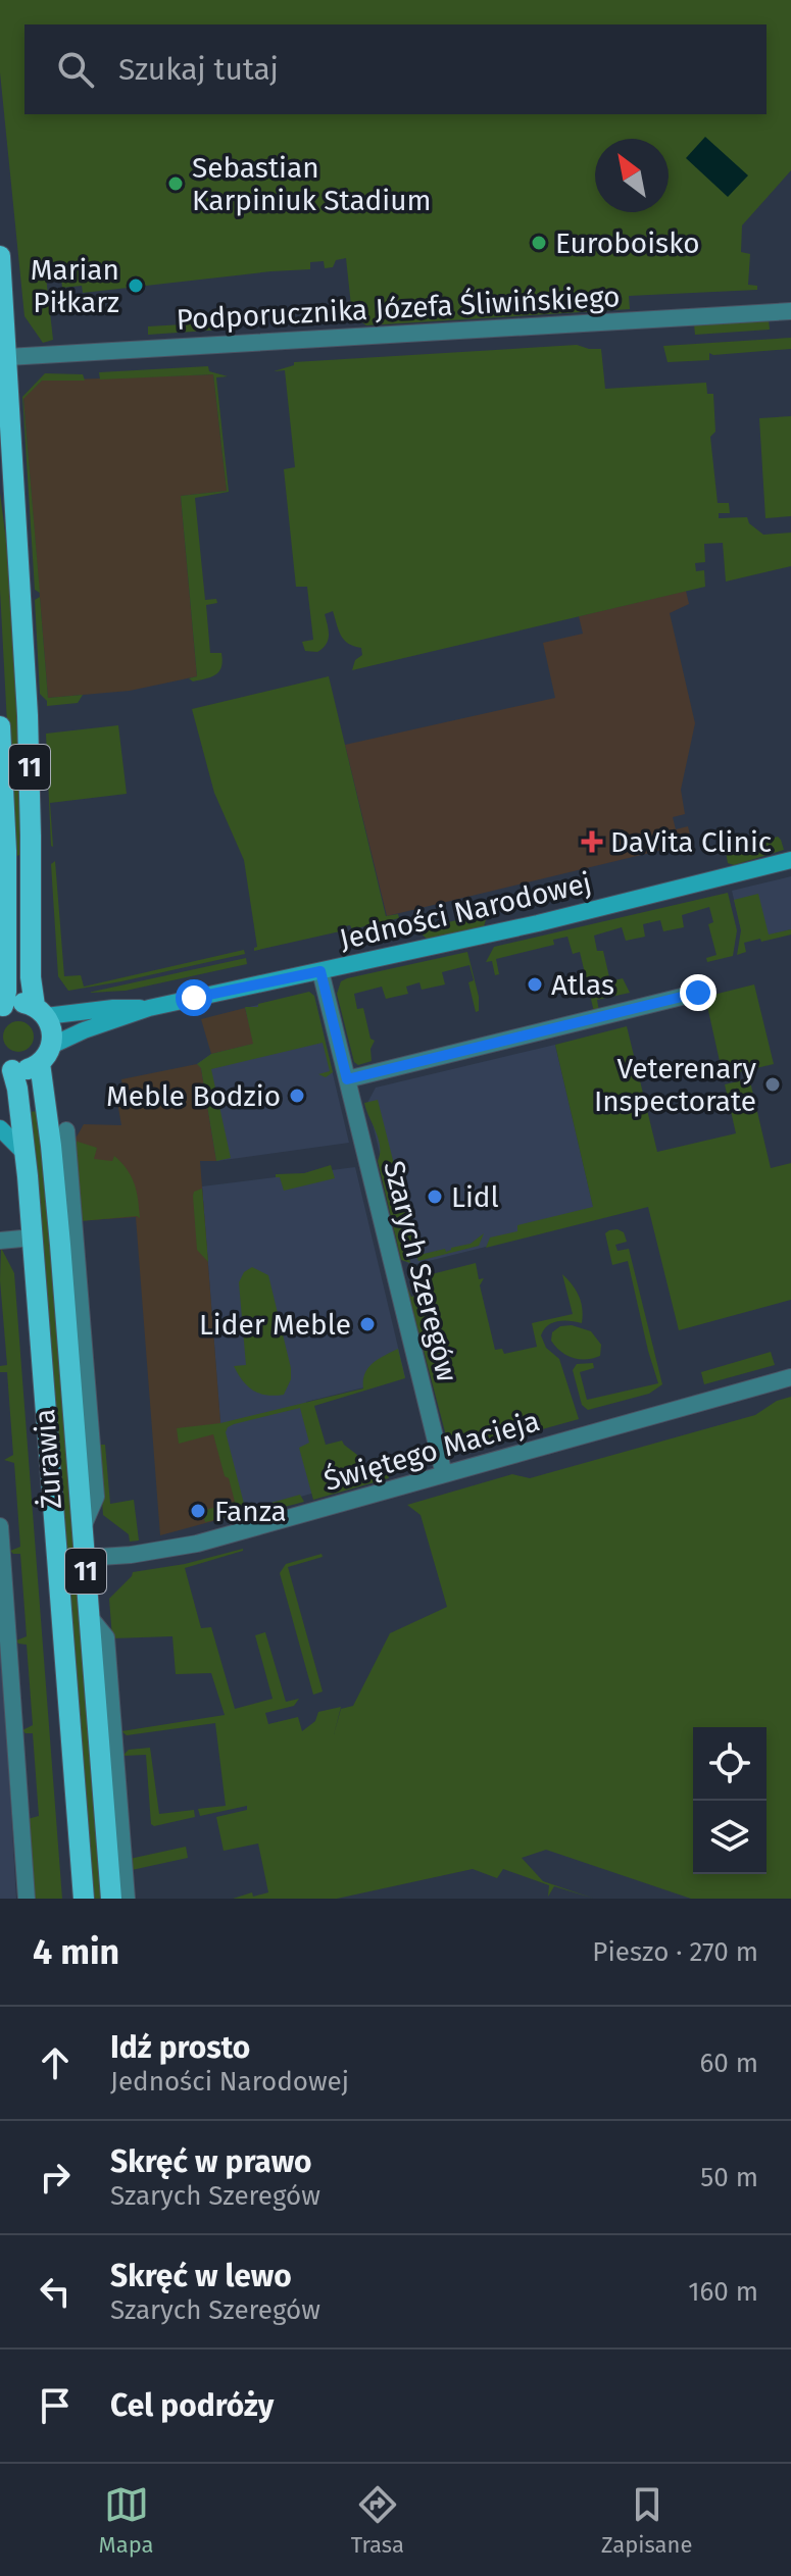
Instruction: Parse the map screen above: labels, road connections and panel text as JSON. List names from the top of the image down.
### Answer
{
  "streets": {
    "main road": ["11", "Żurawia"],
    "street": [
      "Podporucznika Józefa Śliwińskiego",
      "Jedności Narodowej",
      "Szarych Szeregów",
      "Świętego Macieja"
    ]
  },
  "crossings": [
    ["Podporucznika Józefa Śliwińskiego", "11"],
    ["11", "Jedności Narodowej"],
    ["11", "Żurawia"],
    ["Jedności Narodowej", "Szarych Szeregów"],
    ["Jedności Narodowej", "Żurawia"],
    ["Szarych Szeregów", "Świętego Macieja"],
    ["Świętego Macieja", "Żurawia"]
  ],
  "places": {
    "other": [
      "Sebastian Karpiniuk Stadium",
      "Euroboisko",
      "Marian Piłkarz",
      "Atlas",
      "Veterenary Inspectorate",
      "Meble Bodzio",
      "Lidl",
      "Lider Meble",
      "Fanza"
    ],
    "health": ["DaVita Clinic"]
  },
  "north": "top left",
  "page": {
    "search": "Szukaj tutaj",
    "heading": ["4 min", "Pieszo · 270 m"],
    "list": [
      ["Idź prosto", "Jedności Narodowej", "60 m"],
      ["Skręć w prawo", "Szarych Szeregów", "50 m"],
      ["Skręć w lewo", "Szarych Szeregów", "160 m"],
      "Cel podróży"
    ],
    "nav": ["Mapa", "Trasa", "Zapisane"]
  }
}
